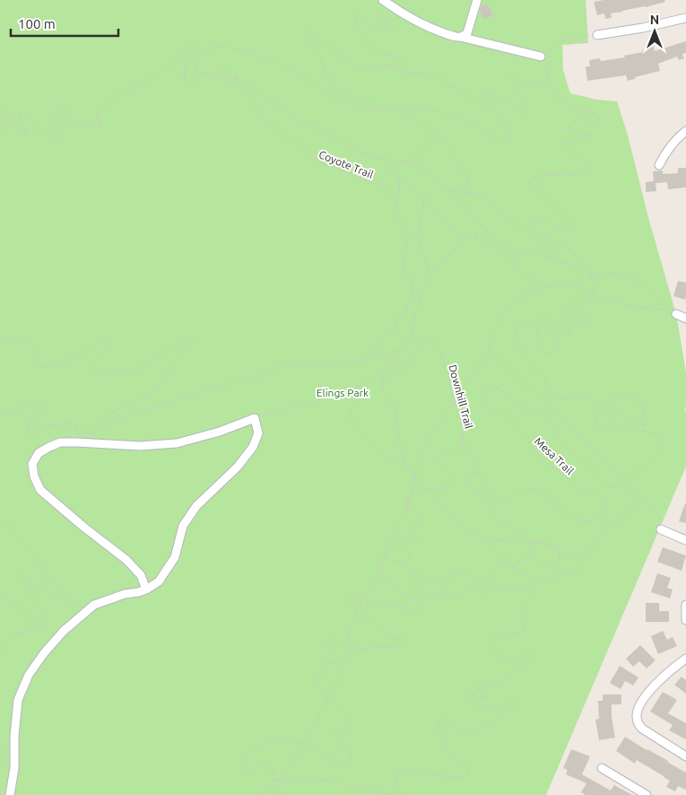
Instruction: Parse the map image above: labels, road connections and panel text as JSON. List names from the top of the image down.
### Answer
{
  "streets": {
    "path": ["Coyote Trail", "Downhill Trail", "Mesa Trail"]
  },
  "parks": ["Elings Park"],
  "scale_bar": "100 m",
  "north": "top"
}
